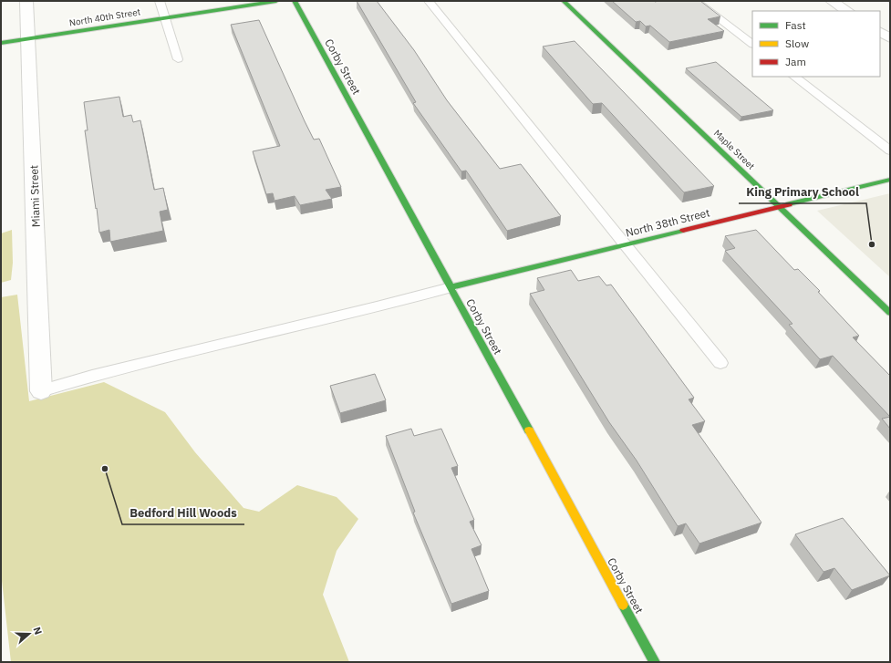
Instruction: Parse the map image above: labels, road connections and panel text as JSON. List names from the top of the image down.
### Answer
{
  "streets": {
    "street": [
      "North 40th Street",
      "Corby Street",
      "Maple Street",
      "Miami Street",
      "North 38th Street"
    ]
  },
  "crossings": [
    ["North 40th Street", "Miami Street"],
    ["Corby Street", "North 38th Street"],
    ["Maple Street", "North 38th Street"]
  ],
  "places": ["King Primary School", "Bedford Hill Woods"],
  "legend": ["Fast", "Slow", "Jam"],
  "north": "right"
}
